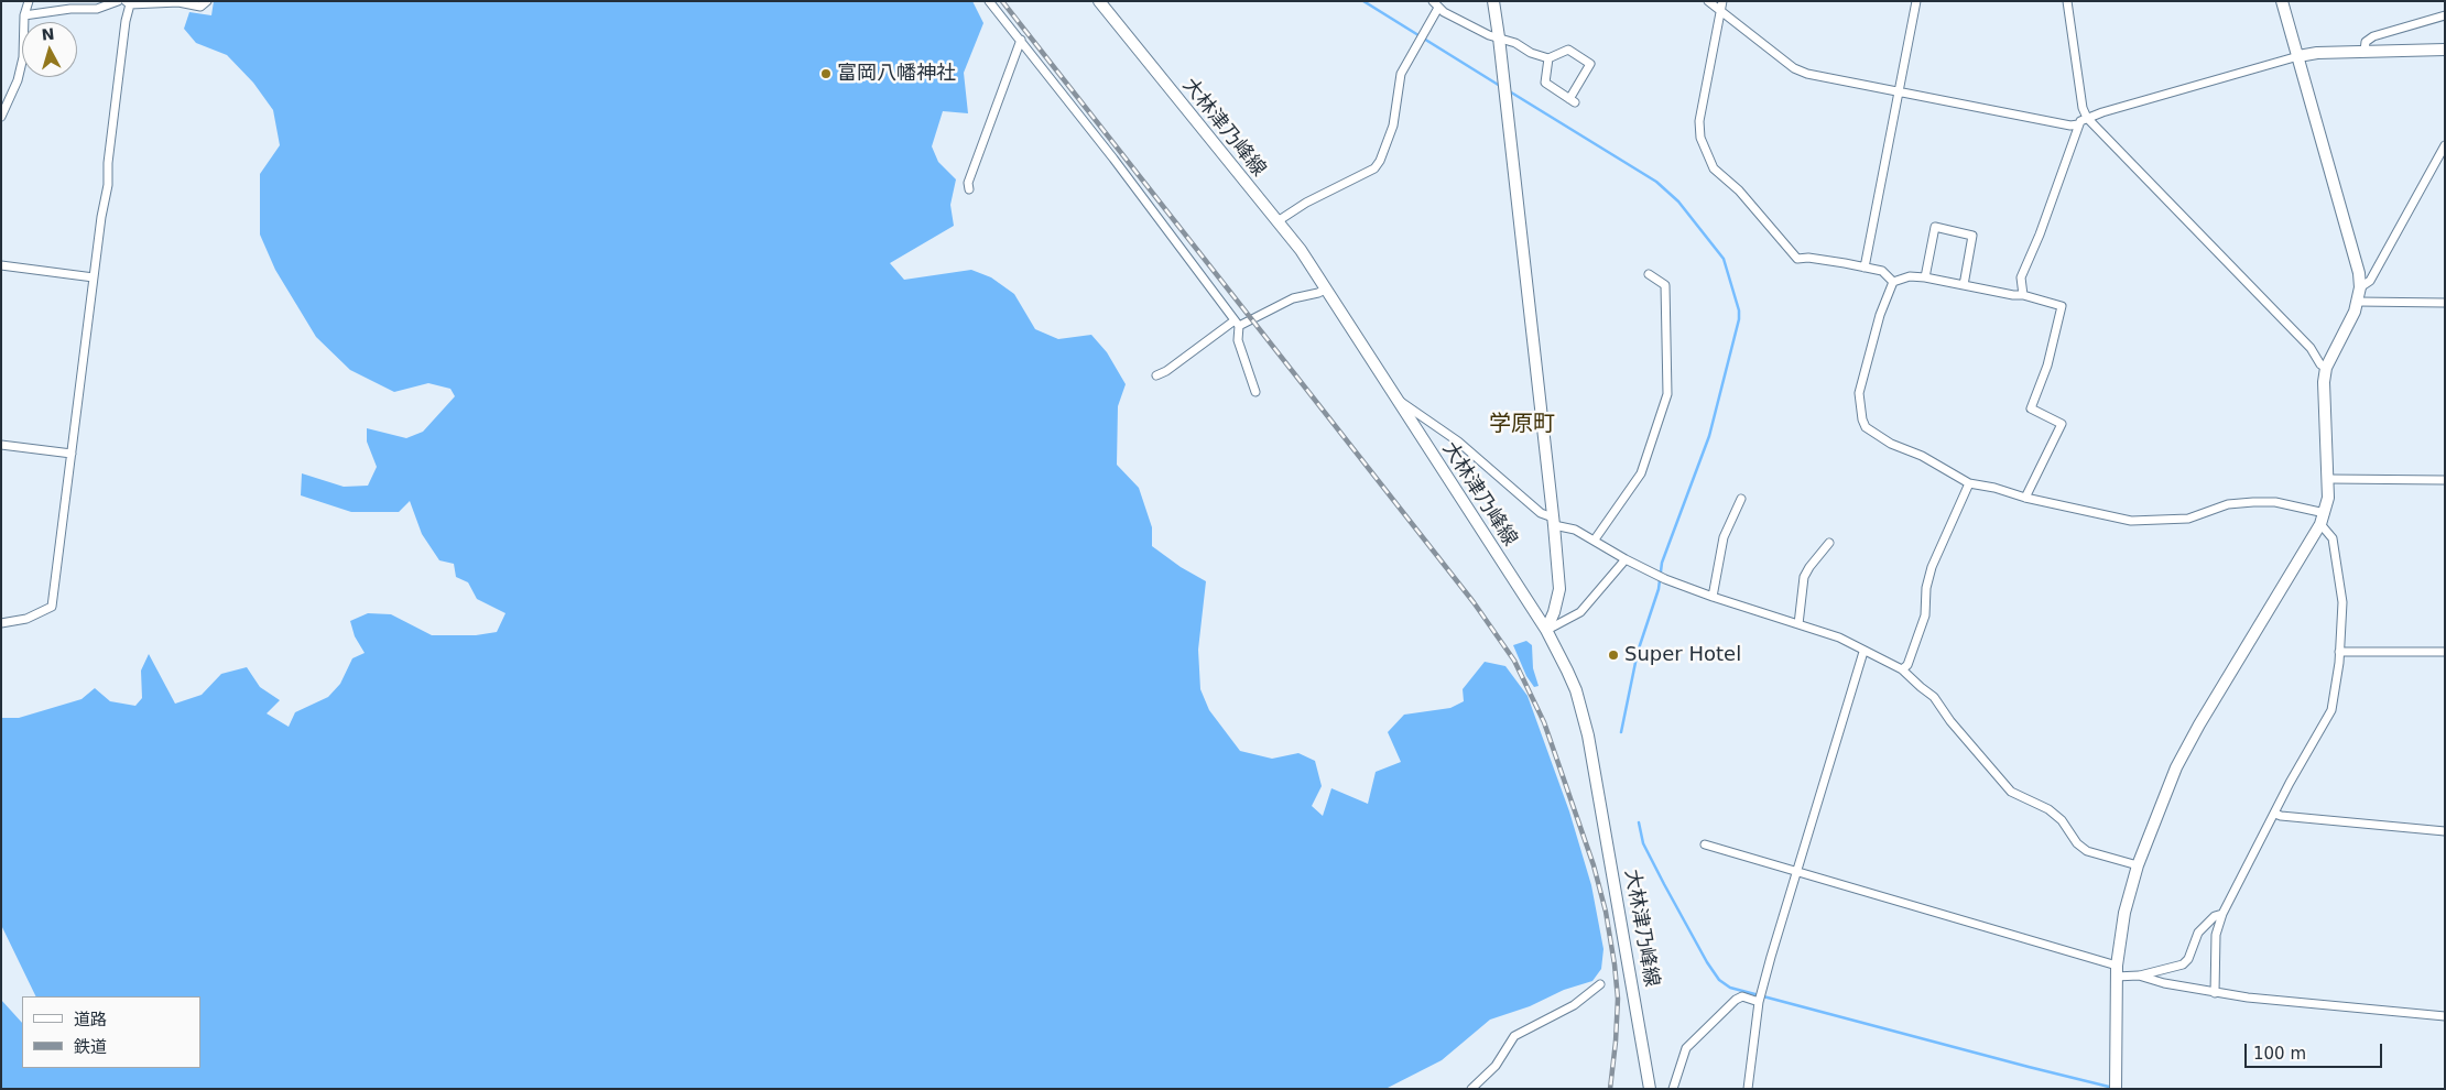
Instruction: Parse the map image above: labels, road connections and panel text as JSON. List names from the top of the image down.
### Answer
{
  "streets": {
    "street": ["大林津乃峰線"]
  },
  "districts": ["学原町"],
  "places": ["富岡八幡神社", "Super Hotel"],
  "legend": ["道路", "鉄道"],
  "scale_bar": "100 m",
  "north": "top"
}
